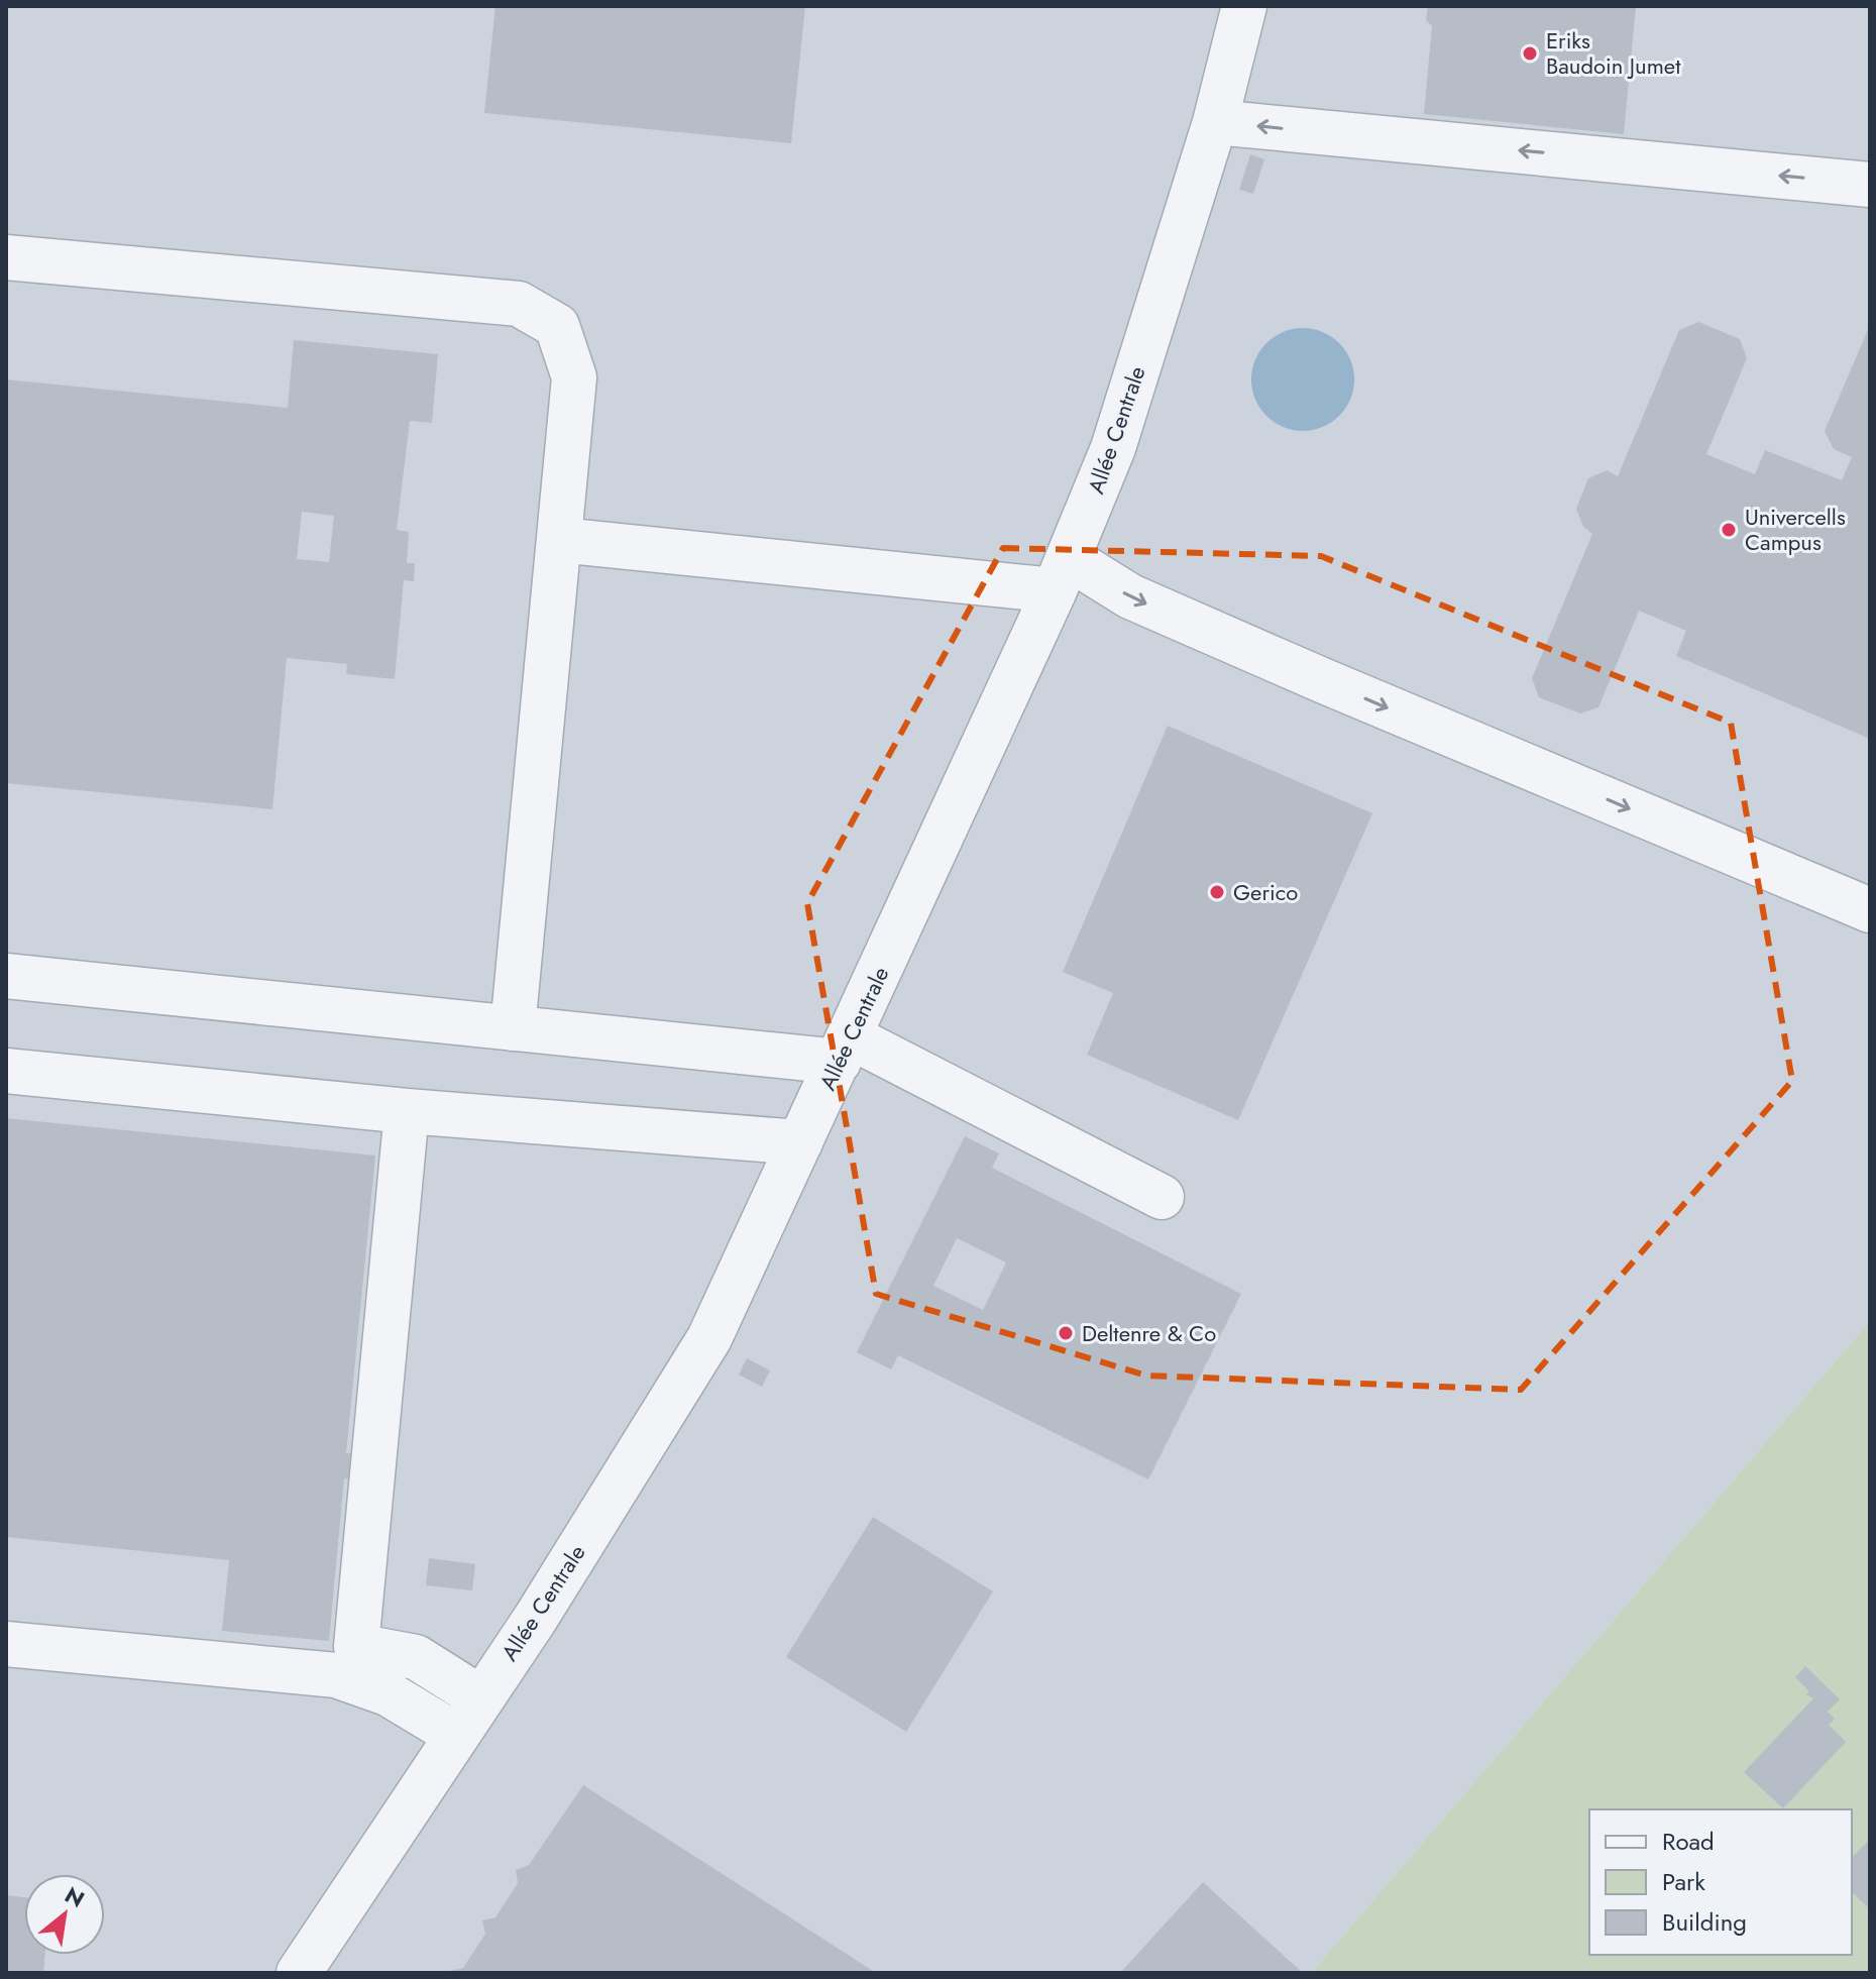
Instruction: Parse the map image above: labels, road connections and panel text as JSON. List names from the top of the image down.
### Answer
{
  "streets": {
    "street": ["Allée Centrale"]
  },
  "places": [
    "Eriks Baudoin Jumet",
    "Univercells Campus",
    "Gerico",
    "Deltenre & Co"
  ],
  "legend": ["Road", "Park", "Building"],
  "north": "top right"
}
